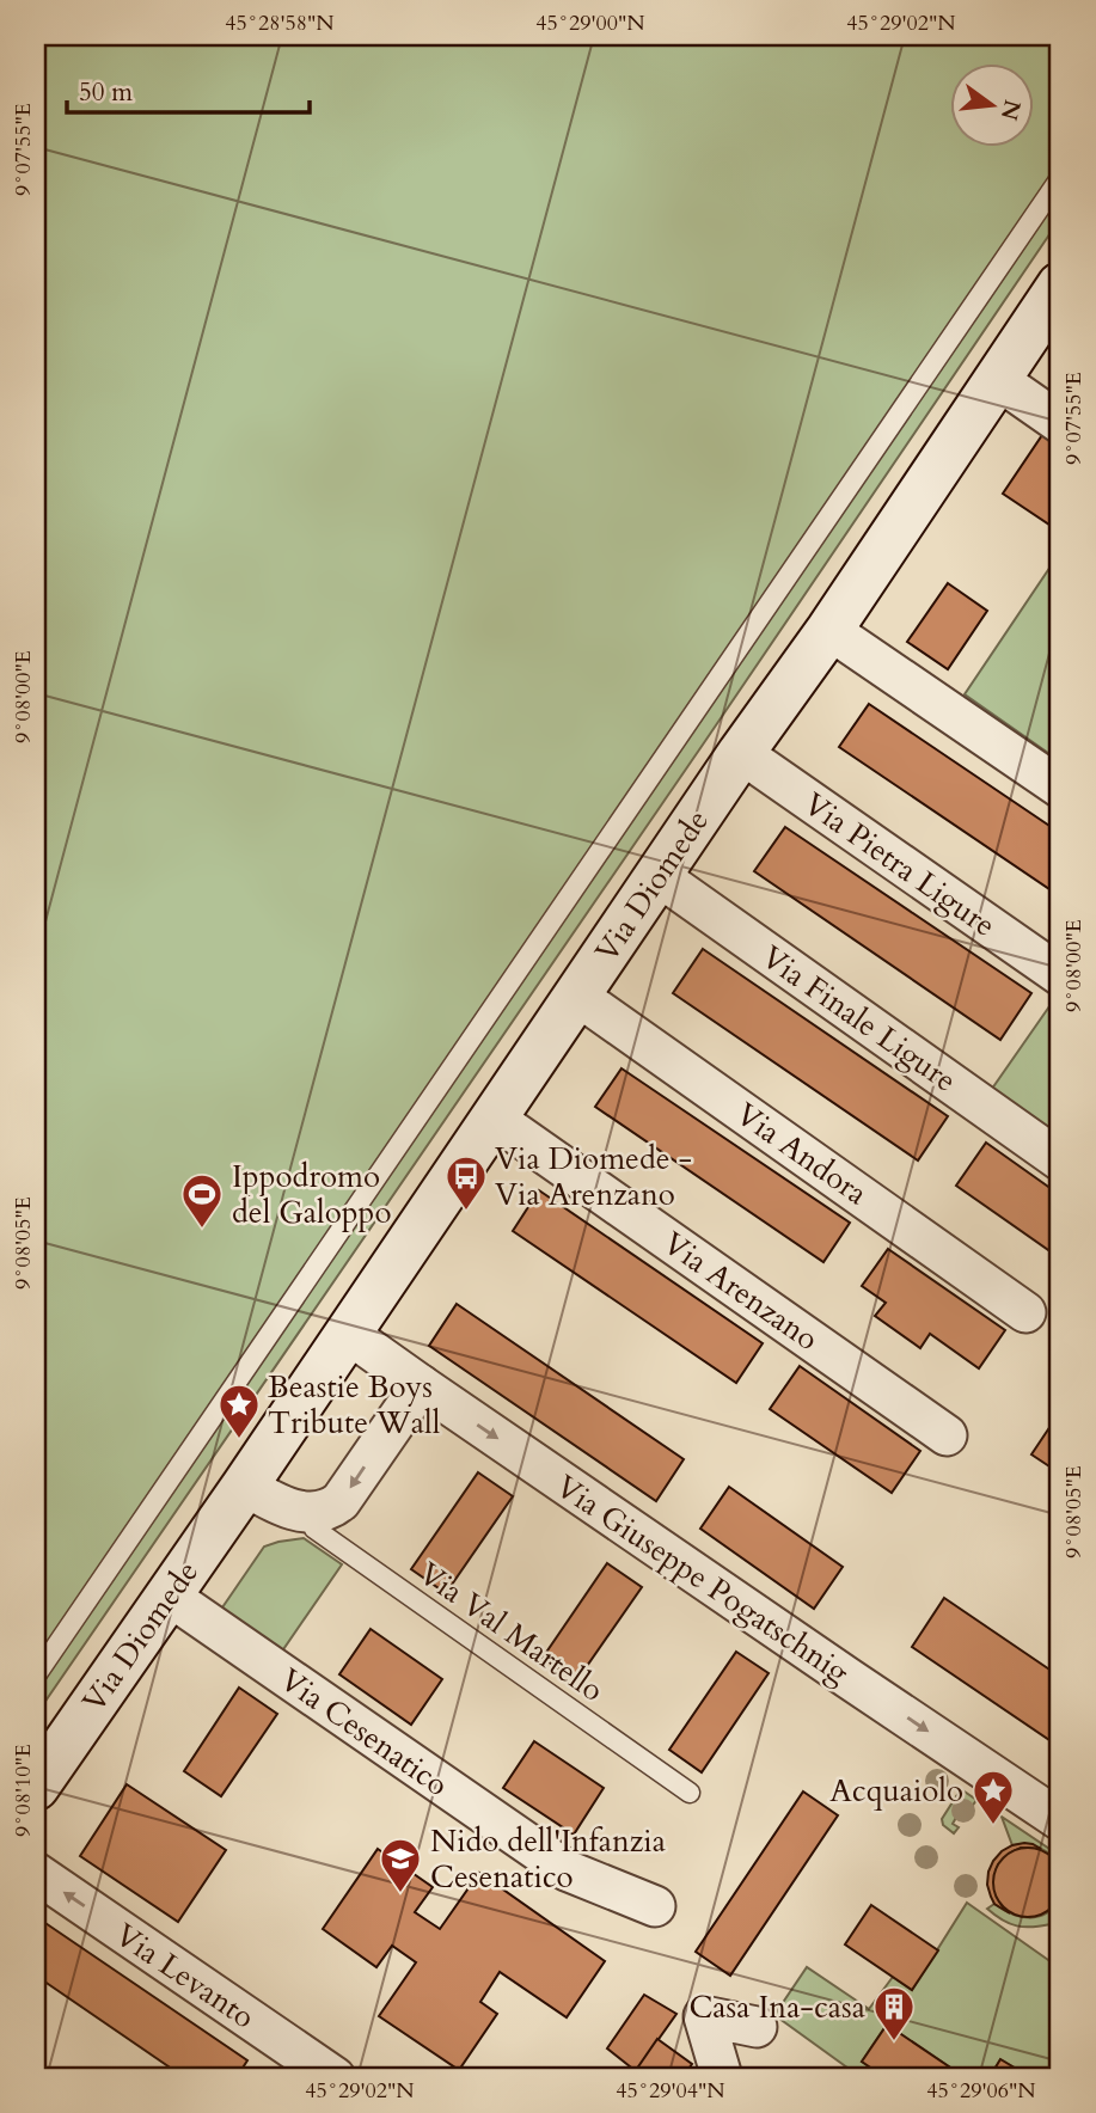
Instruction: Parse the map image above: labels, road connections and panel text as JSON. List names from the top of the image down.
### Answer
{
  "streets": {
    "street": [
      "Via Pietra Ligure",
      "Via Diomede",
      "Via Finale Ligure",
      "Via Andora",
      "Via Arenzano",
      "Via Giuseppe Pogatschnig",
      "Via Cesenatico",
      "Via Levanto"
    ],
    "lane": ["Via Val Martello"]
  },
  "crossings": [
    ["Via Pietra Ligure", "Via Diomede"],
    ["Via Diomede", "Via Finale Ligure"],
    ["Via Diomede", "Via Andora"],
    ["Via Diomede", "Via Arenzano"],
    ["Via Diomede", "Via Giuseppe Pogatschnig"],
    ["Via Diomede", "Via Cesenatico"]
  ],
  "one_way": ["Via Giuseppe Pogatschnig", "Via Levanto"],
  "places": {
    "bus stop": ["Via Diomede - Via Arenzano"],
    "sports": ["Ippodromo del Galoppo"],
    "place": ["Beastie Boys Tribute Wall", "Acquaiolo"],
    "school or university": ["Nido dell'Infanzia Cesenatico"],
    "building": ["Casa Ina-casa"]
  },
  "scale_bar": "50 m",
  "north": "right",
  "coordinates": [
    "45°28'58\"N",
    "45°29'00\"N",
    "45°29'02\"N",
    "9°07'55\"E",
    "9°08'00\"E",
    "9°08'05\"E",
    "9°08'10\"E",
    "45°29'04\"N",
    "45°29'06\"N"
  ]
}
